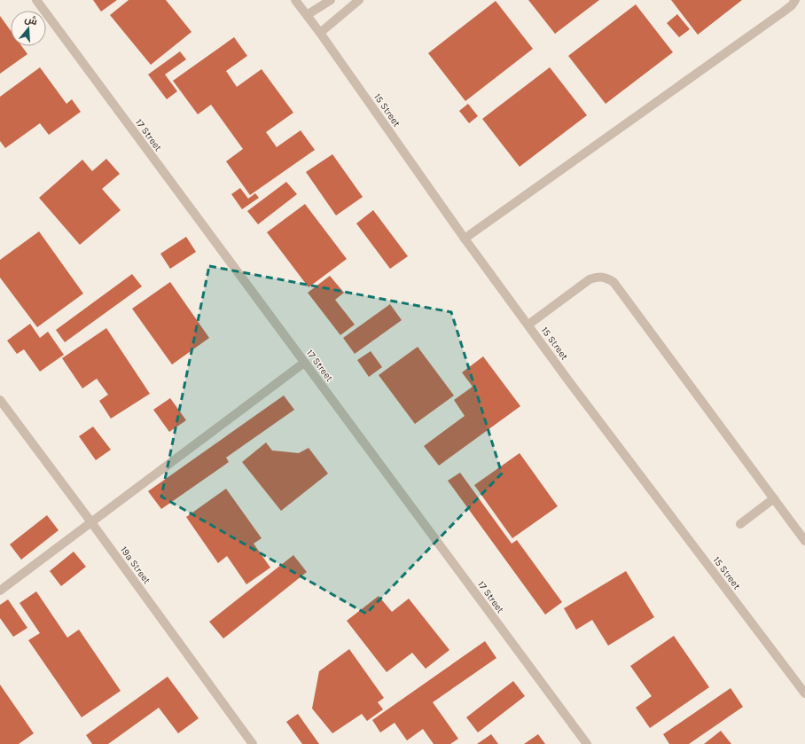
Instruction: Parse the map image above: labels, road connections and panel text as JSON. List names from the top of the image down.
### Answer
{
  "streets": {
    "street": ["15 Street", "17 Street", "19a Street"]
  },
  "north": "top"
}
